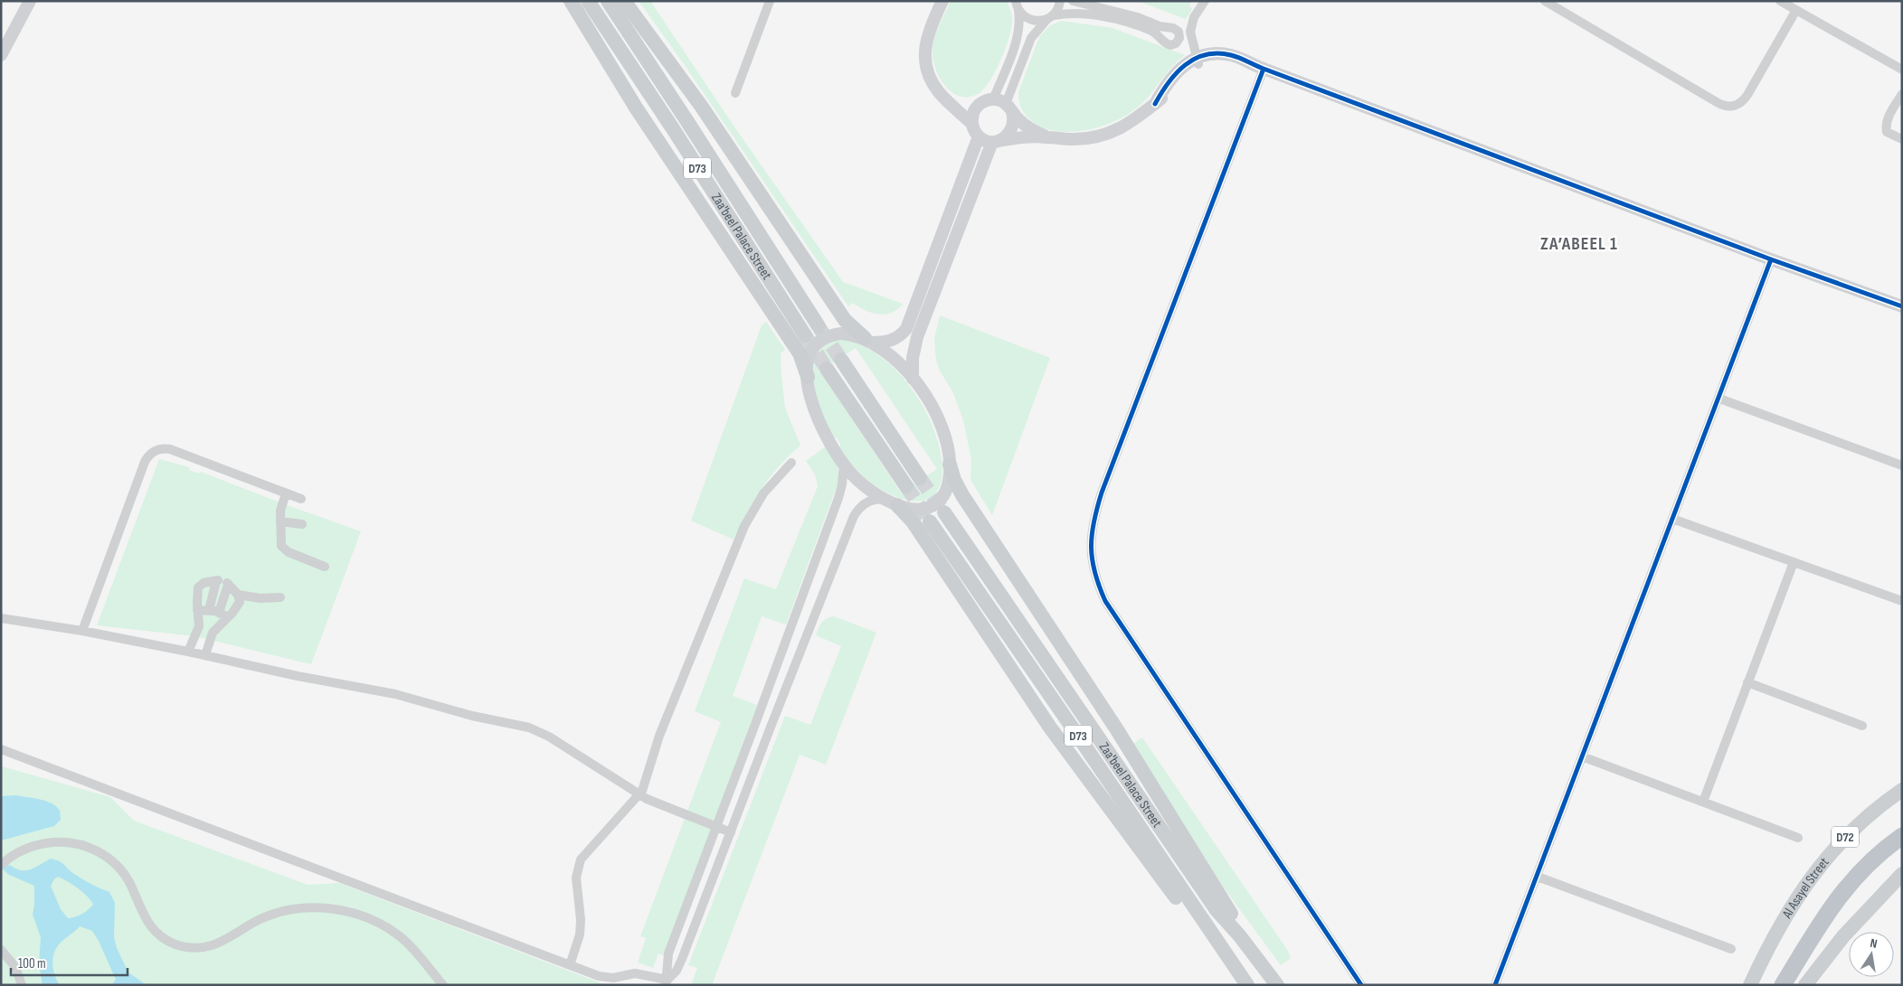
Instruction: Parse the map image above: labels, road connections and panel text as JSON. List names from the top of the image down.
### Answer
{
  "streets": {
    "main road": [
      "D73",
      "Zaa'beel Palace Street",
      "D72",
      "Al Asayel Street"
    ]
  },
  "districts": ["ZA’ABEEL 1"],
  "scale_bar": "100 m",
  "north": "top"
}
